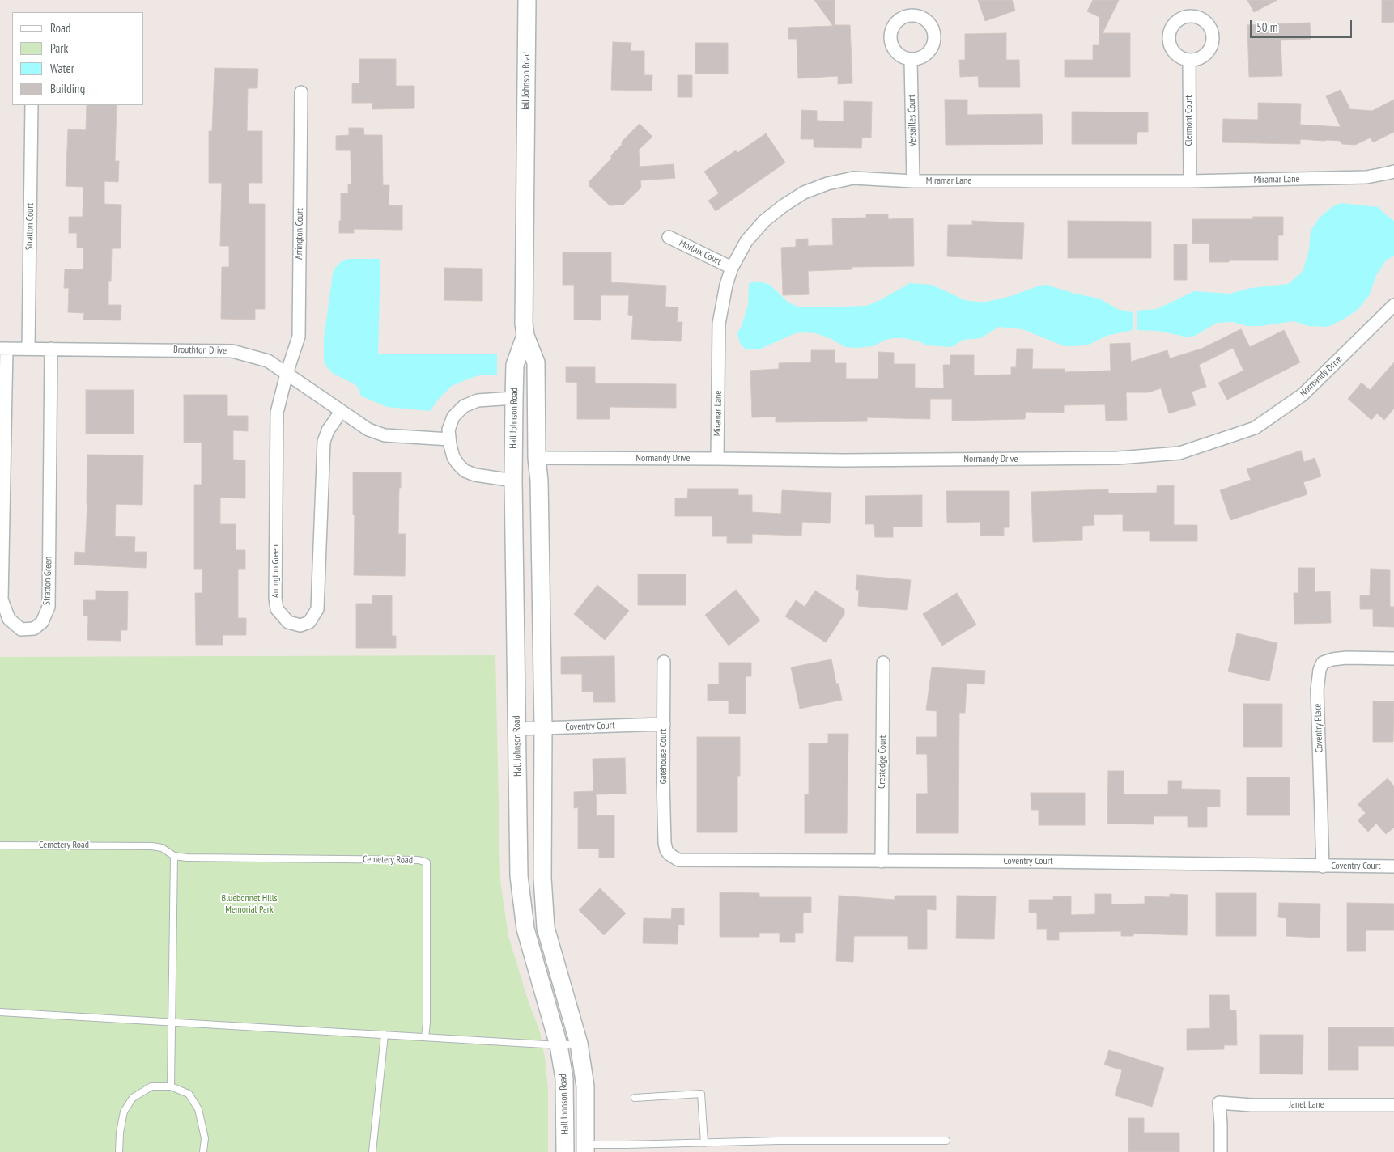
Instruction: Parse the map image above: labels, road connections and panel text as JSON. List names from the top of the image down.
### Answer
{
  "streets": {
    "main road": ["Hall Johnson Road"],
    "street": [
      "Versailles Court",
      "Clermont Court",
      "Miramar Lane",
      "Stratton Court",
      "Arrington Court",
      "Morlaix Court",
      "Brouthton Drive",
      "Normandy Drive",
      "Arrington Green",
      "Stratton Green",
      "Coventry Court",
      "Coventry Place",
      "Gatehouse Court",
      "Crestedge Court",
      "Janet Lane"
    ],
    "lane": ["Cemetery Road"]
  },
  "crossings": [
    ["Hall Johnson Road", "Normandy Drive"],
    ["Hall Johnson Road", "Coventry Court"],
    ["Versailles Court", "Miramar Lane"],
    ["Clermont Court", "Miramar Lane"],
    ["Miramar Lane", "Morlaix Court"],
    ["Miramar Lane", "Normandy Drive"],
    ["Stratton Court", "Brouthton Drive"],
    ["Arrington Court", "Brouthton Drive"],
    ["Arrington Court", "Arrington Green"],
    ["Brouthton Drive", "Arrington Green"],
    ["Brouthton Drive", "Stratton Green"],
    ["Coventry Court", "Coventry Place"],
    ["Coventry Court", "Gatehouse Court"],
    ["Coventry Court", "Crestedge Court"]
  ],
  "parks": ["Bluebonnet Hills Memorial Park"],
  "legend": [
    "Road",
    "Park",
    "Water",
    "Building"
  ],
  "scale_bar": "50 m"
}
